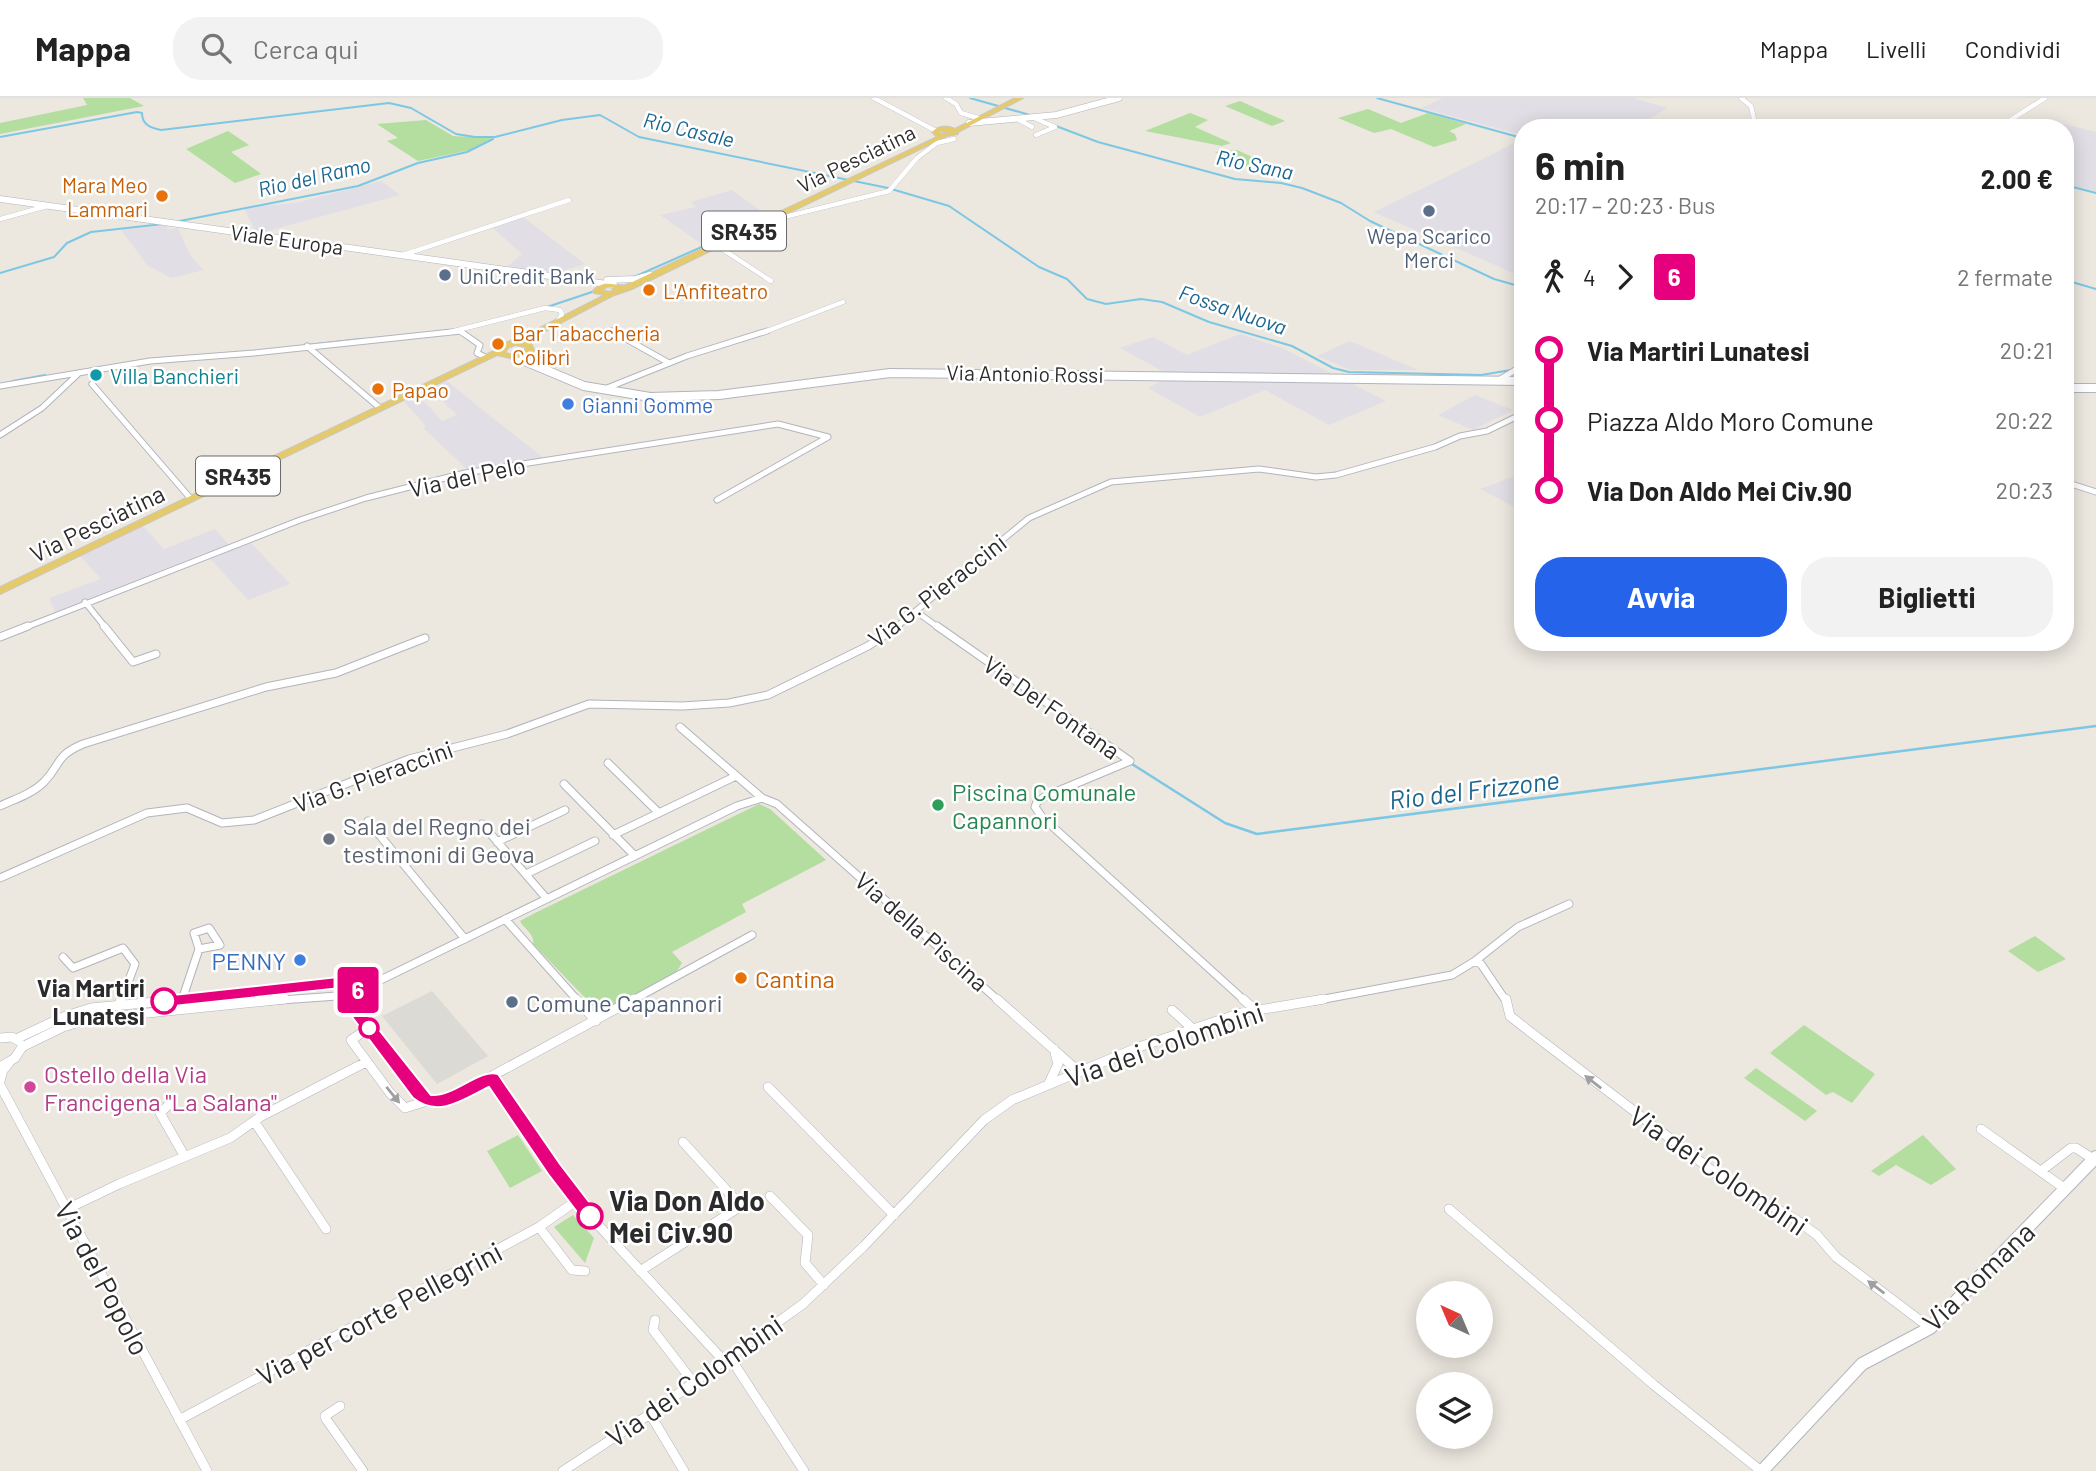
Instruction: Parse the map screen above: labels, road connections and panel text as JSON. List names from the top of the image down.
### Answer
{
  "streets": {
    "main road": [
      "Via Pesciatina",
      "SR435",
      "Viale Europa",
      "Via Antonio Rossi",
      "Via Romana"
    ],
    "street": [
      "Via del Pelo",
      "Via G. Pieraccini",
      "Via Del Fontana",
      "Via della Piscina",
      "Via dei Colombini",
      "Via del Popolo",
      "Via per corte Pellegrini"
    ]
  },
  "crossings": [
    ["Via Pesciatina", "Viale Europa"],
    ["Via Pesciatina", "Via Antonio Rossi"],
    ["Via G. Pieraccini", "Via Del Fontana"],
    ["Via Del Fontana", "Via dei Colombini"],
    ["Via della Piscina", "Via dei Colombini"],
    ["Via dei Colombini", "Via Romana"],
    ["Via del Popolo", "Via per corte Pellegrini"]
  ],
  "one_way": ["Via dei Colombini"],
  "water": [
    "Rio Casale",
    "Rio Sana",
    "Rio del Ramo",
    "Fossa Nuova",
    "Rio del Frizzone"
  ],
  "places": [
    "Mara Meo Lammari",
    "Wepa Scarico Merci",
    "UniCredit Bank",
    "L'Anfiteatro",
    "Bar Tabaccheria Colibrì",
    "Villa Banchieri",
    "Papao",
    "Gianni Gomme",
    "Piscina Comunale Capannori",
    "Sala del Regno dei testimoni di Geova",
    "PENNY",
    "Cantina",
    "Via Martiri Lunatesi",
    "Comune Capannori",
    "Ostello della Via Francigena \"La Salana\"",
    "Via Don Aldo Mei Civ.90"
  ],
  "lines": ["bus line 6"],
  "north": "top left",
  "page": {
    "header": "Mappa",
    "search": "Cerca qui",
    "nav": ["Mappa", "Livelli", "Condividi"],
    "on_map": "6",
    "heading": ["6 min", "20:17 – 20:23 · Bus", "2.00 €"],
    "legs": ["4", "6", "2 fermate"],
    "list": [
      {
        "name": "Via Martiri Lunatesi",
        "value": "20:21"
      },
      {
        "name": "Piazza Aldo Moro Comune",
        "value": "20:22"
      },
      {
        "name": "Via Don Aldo Mei Civ.90",
        "value": "20:23"
      }
    ],
    "buttons": ["Avvia", "Biglietti"]
  }
}
